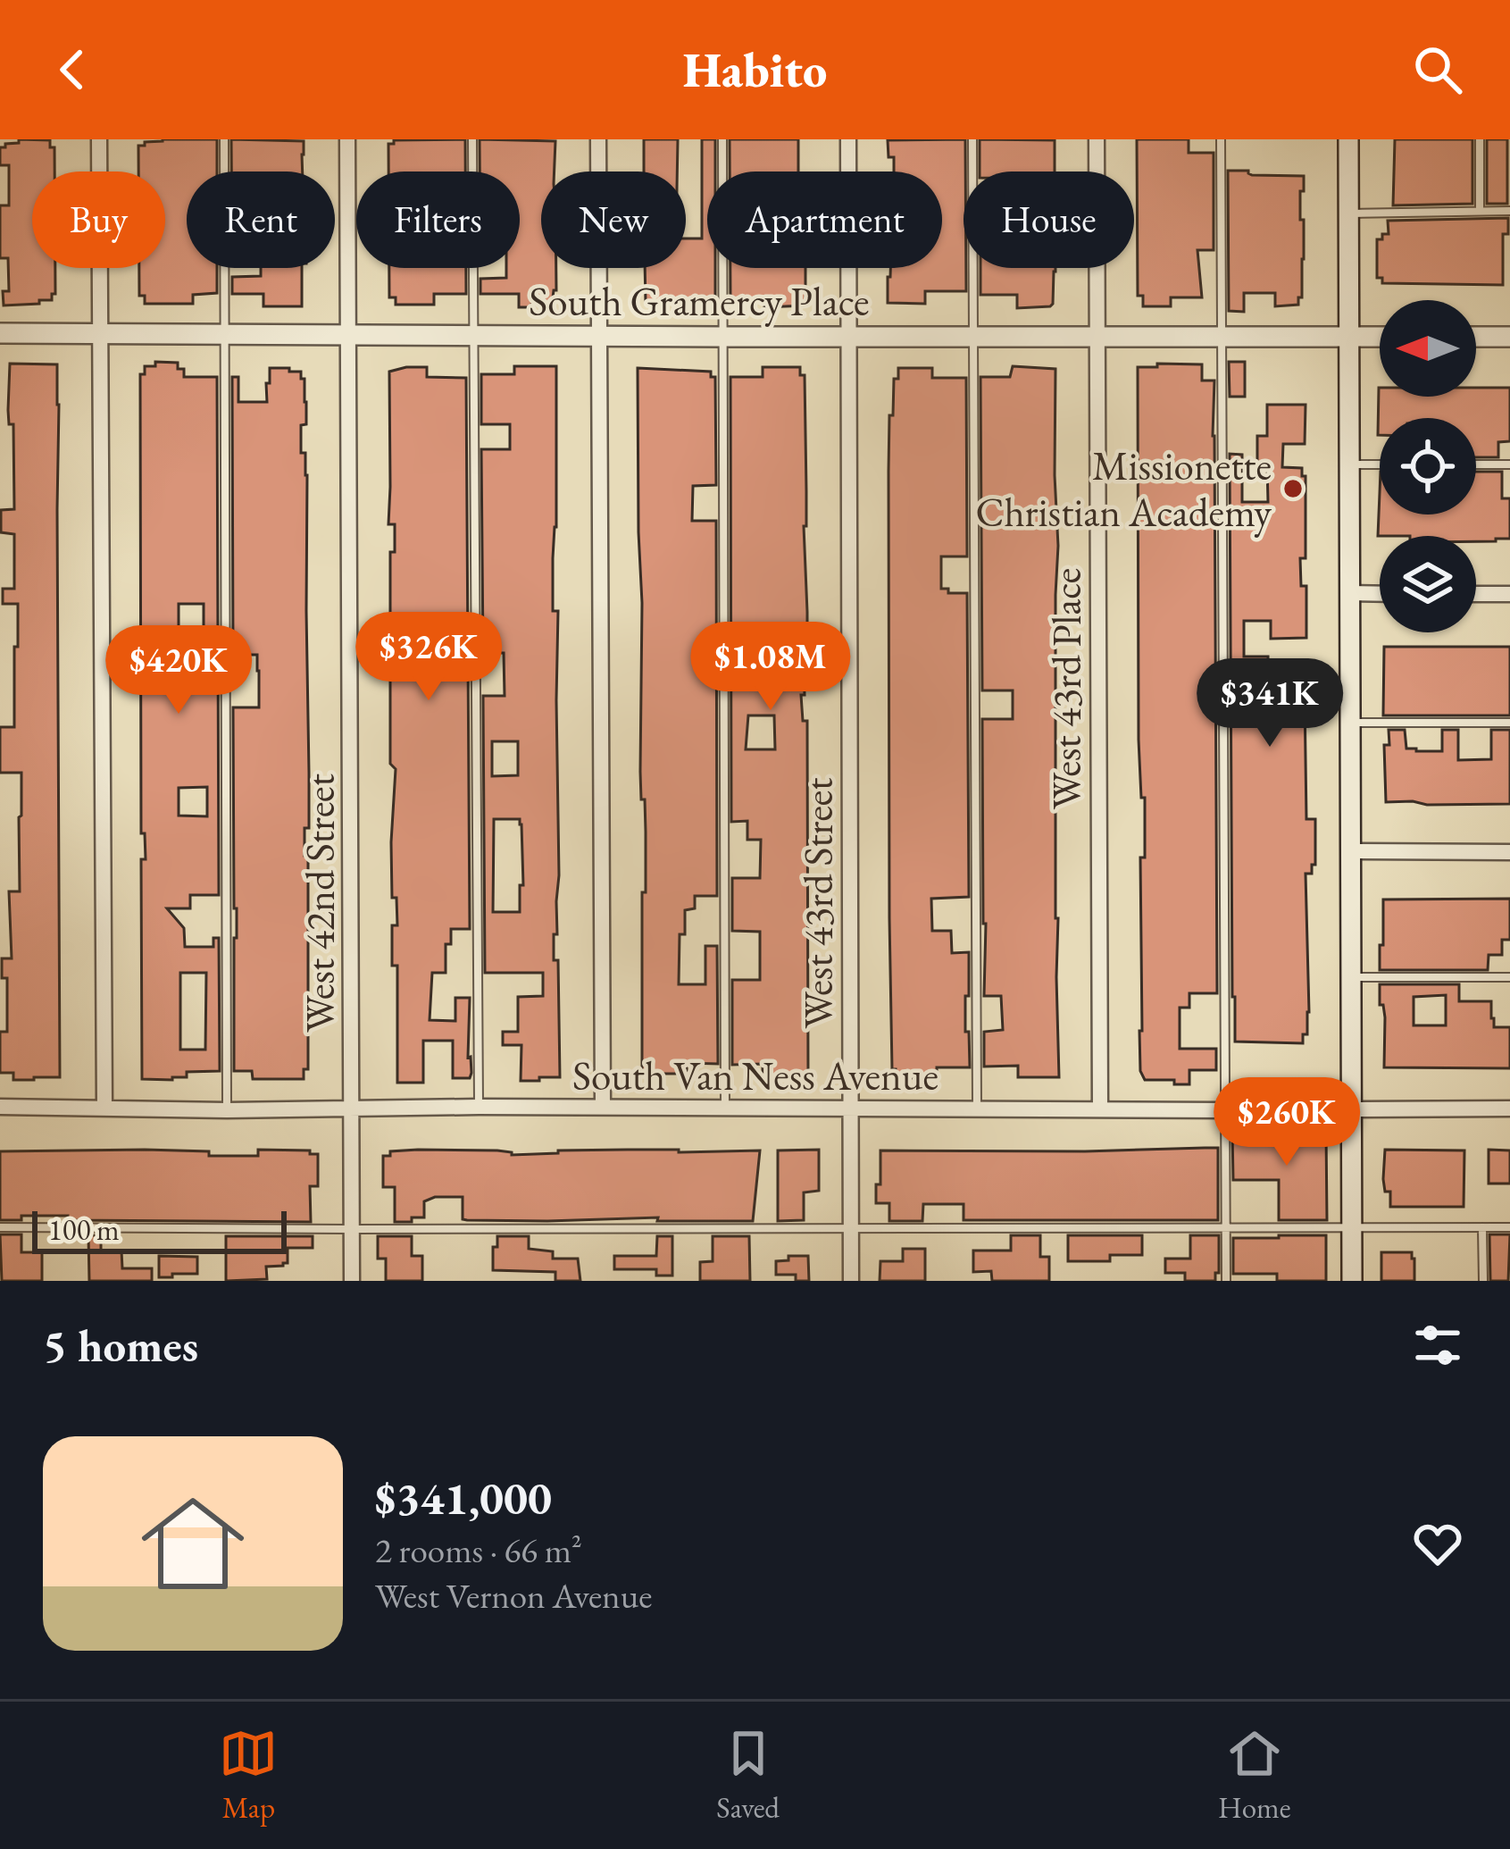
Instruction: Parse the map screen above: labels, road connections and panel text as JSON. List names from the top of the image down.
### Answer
{
  "streets": {
    "street": [
      "South Gramercy Place",
      "West 43rd Place",
      "West 42nd Street",
      "West 43rd Street",
      "South Van Ness Avenue"
    ]
  },
  "crossings": [
    ["South Gramercy Place", "West 43rd Place"],
    ["South Gramercy Place", "West 42nd Street"],
    ["South Gramercy Place", "West 43rd Street"],
    ["West 43rd Place", "South Van Ness Avenue"],
    ["West 42nd Street", "South Van Ness Avenue"],
    ["West 43rd Street", "South Van Ness Avenue"]
  ],
  "places": ["Missionette Christian Academy"],
  "scale_bar": "100 m",
  "north": "left",
  "page": {
    "header": "Habito",
    "chip": [
      "Buy",
      "Rent",
      "Filters",
      "New",
      "Apartment",
      "House"
    ],
    "price": [
      "$326K",
      "$1.08M",
      "$420K",
      "$341K",
      "$260K"
    ],
    "scale": "100 m",
    "heading": "5 homes",
    "list": [
      {
        "name": "$341,000",
        "note": "2 rooms · 66 m² · West Vernon Avenue"
      }
    ],
    "tabs": ["Map", "Saved", "Home"]
  }
}
